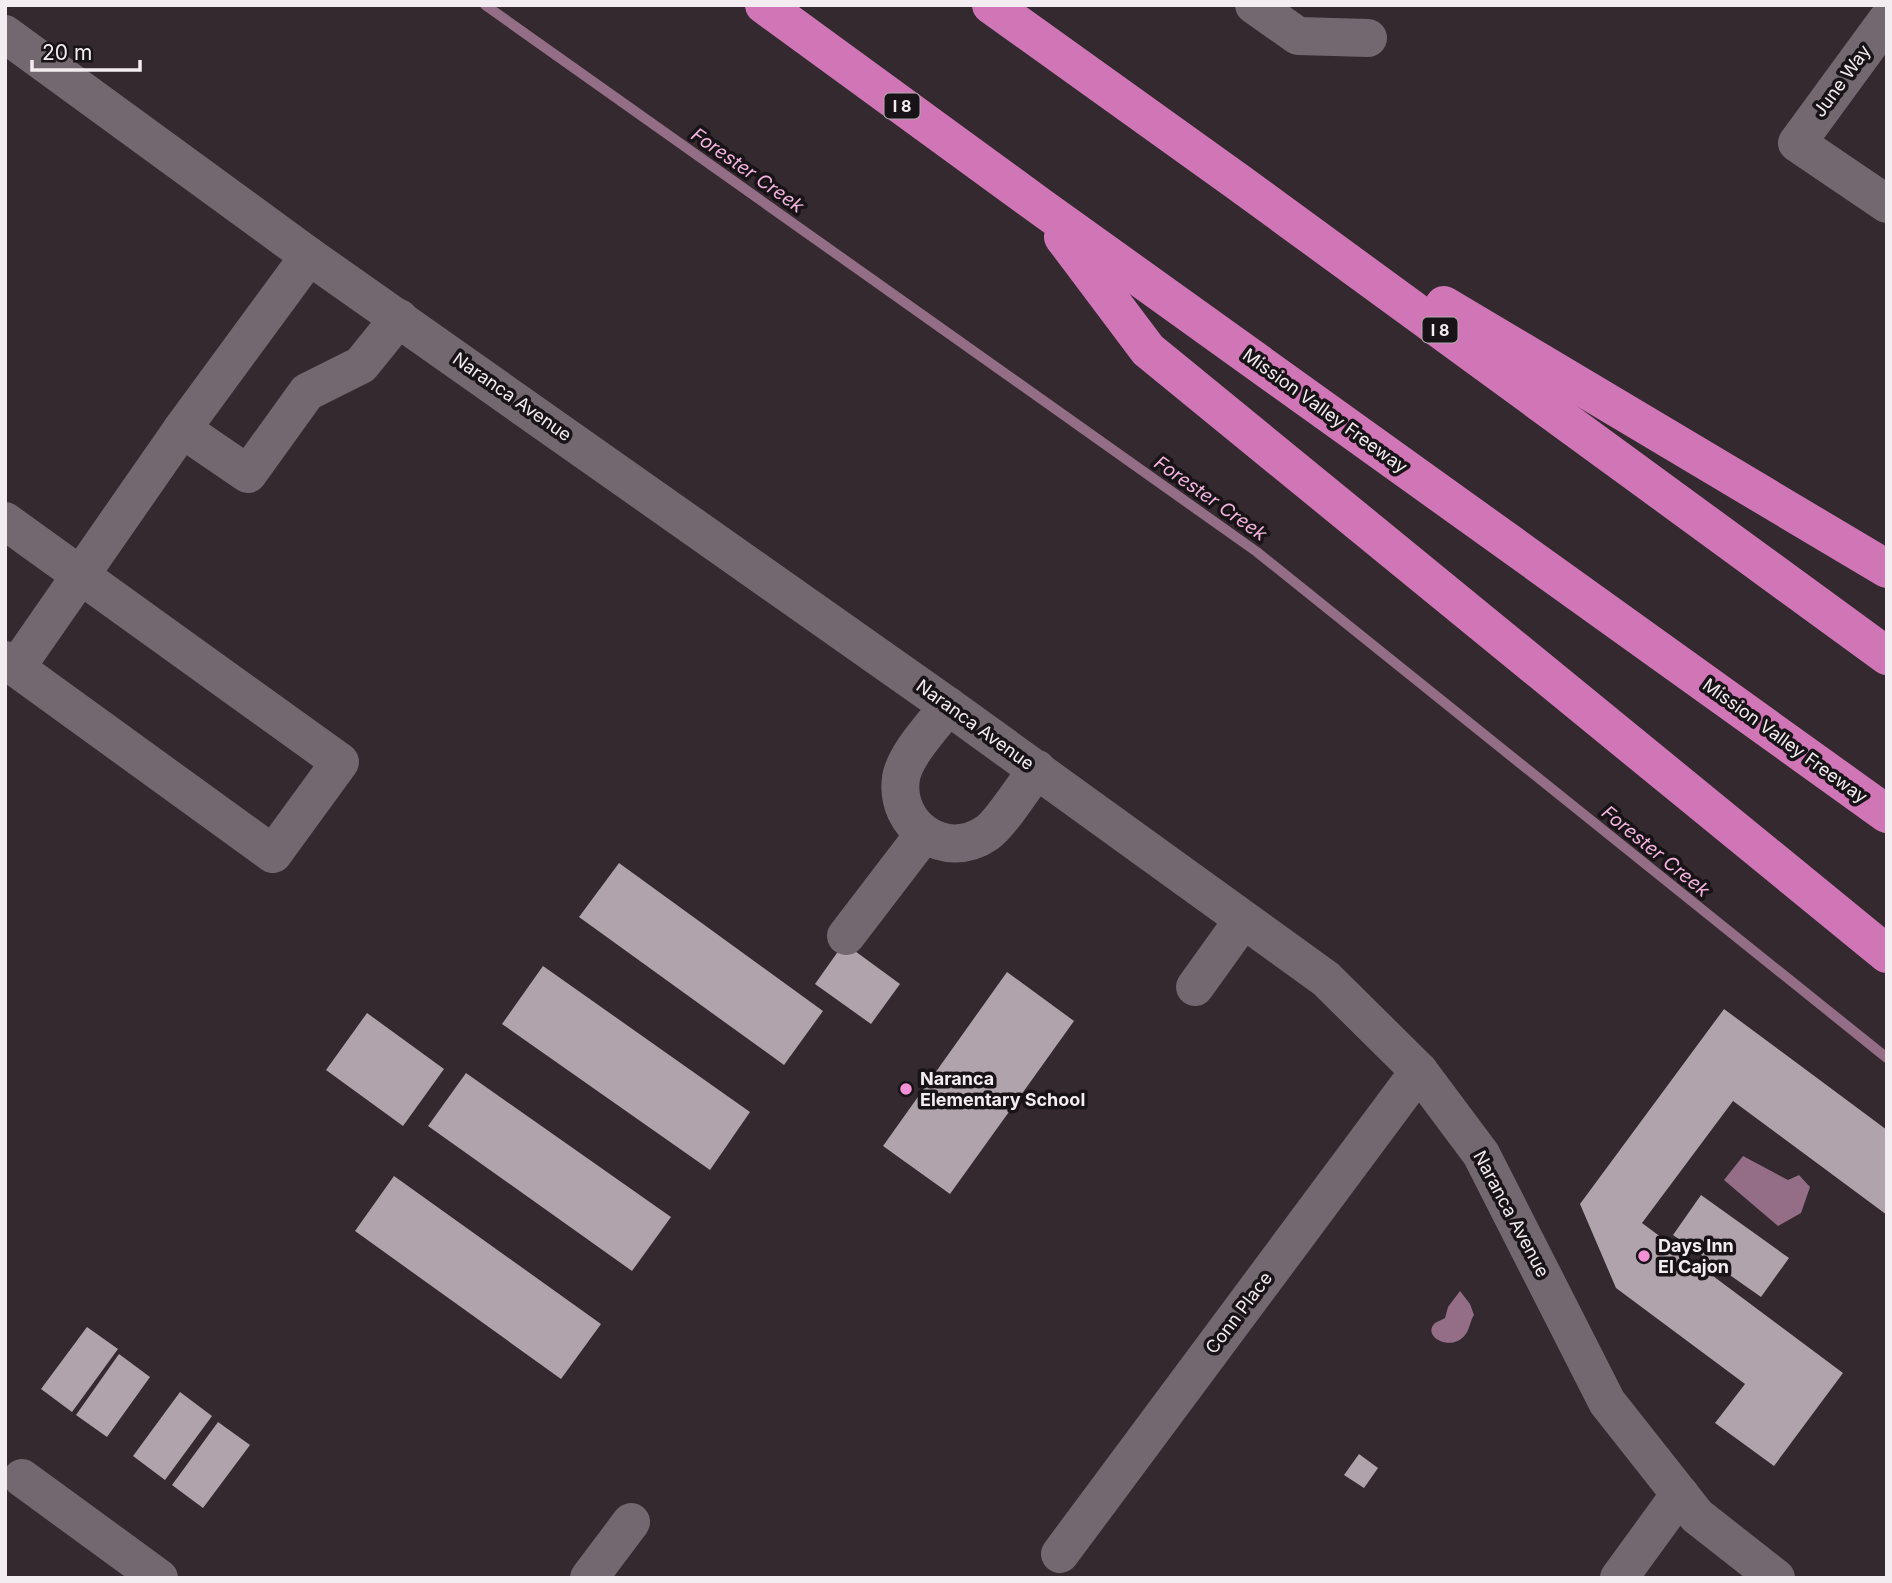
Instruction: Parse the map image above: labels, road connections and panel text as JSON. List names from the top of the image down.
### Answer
{
  "streets": {
    "highway": ["I 8", "Mission Valley Freeway"],
    "street": ["June Way", "Naranca Avenue", "Conn Place"]
  },
  "crossings": [
    ["Naranca Avenue", "Conn Place"]
  ],
  "water": ["Forester Creek"],
  "places": ["Naranca Elementary School", "Days Inn El Cajon"],
  "scale_bar": "20 m"
}
